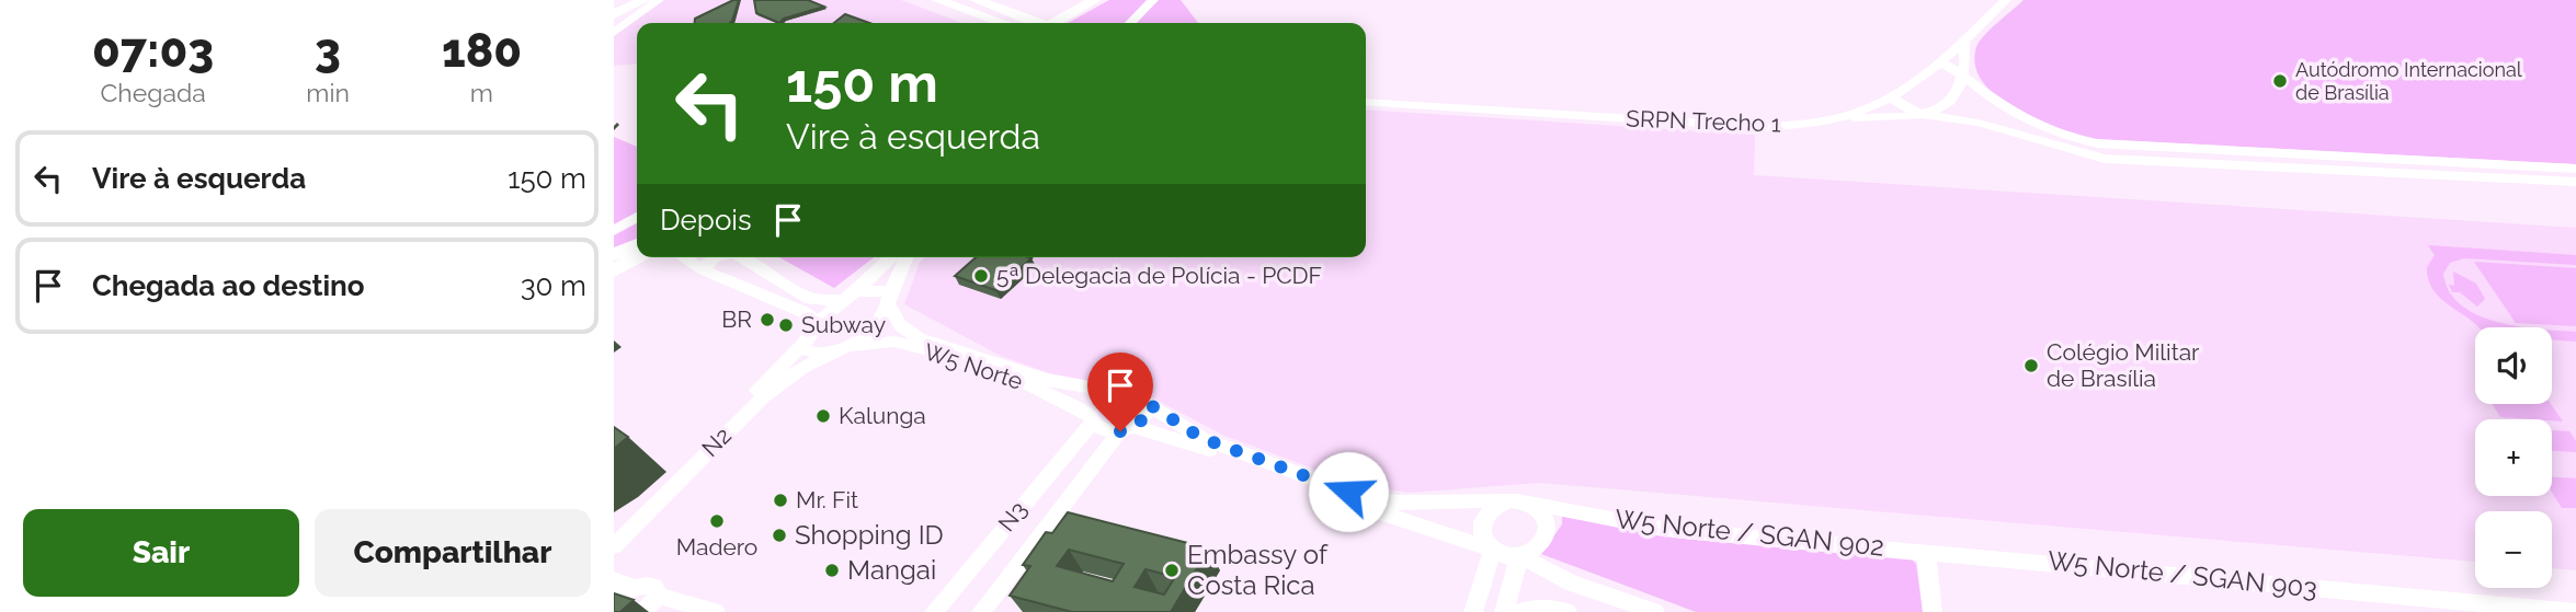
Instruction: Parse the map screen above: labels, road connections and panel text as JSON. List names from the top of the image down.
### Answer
{
  "streets": {
    "main road": [
      "SRPN Trecho 1",
      "W5 Norte",
      "N2",
      "N3",
      "W5 Norte / SGAN 902",
      "W5 Norte / SGAN 903"
    ]
  },
  "crossings": [
    ["W5 Norte", "N2"],
    ["W5 Norte", "N3"],
    ["W5 Norte", "W5 Norte / SGAN 902"],
    ["W5 Norte / SGAN 902", "W5 Norte / SGAN 903"]
  ],
  "places": [
    "Autódromo Internacional de Brasília",
    "5ª Delegacia de Polícia - PCDF",
    "BR",
    "Subway",
    "Colégio Militar de Brasília",
    "Kalunga",
    "Mr. Fit",
    "Madero",
    "Shopping ID",
    "Mangai",
    "Embassy of Costa Rica"
  ],
  "page": {
    "eta": [
      "07:03",
      "Chegada",
      "3",
      "min",
      "180",
      "m"
    ],
    "turn": ["150 m", "Vire à esquerda"],
    "list": [
      {
        "name": "Vire à esquerda",
        "value": "150 m"
      },
      {
        "name": "Chegada ao destino",
        "value": "30 m"
      }
    ],
    "then": "Depois",
    "map_buttons": ["+", "−"],
    "buttons": ["Sair", "Compartilhar"]
  }
}
